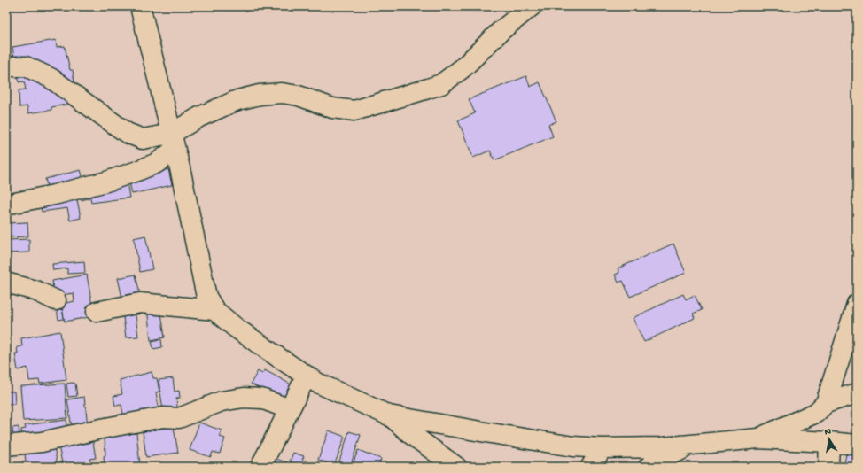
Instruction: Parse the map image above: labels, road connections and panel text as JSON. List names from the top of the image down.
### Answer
{
  "north": "top"
}
